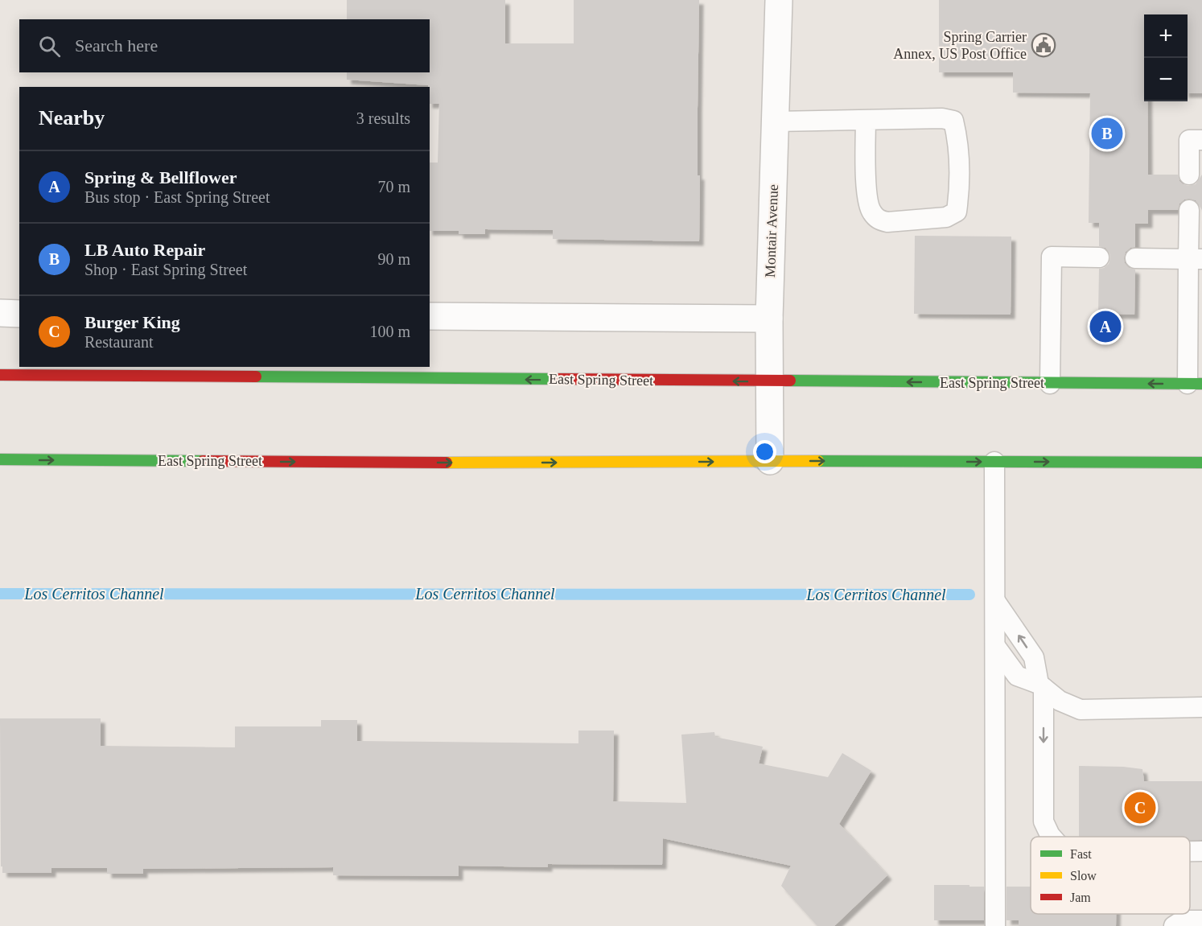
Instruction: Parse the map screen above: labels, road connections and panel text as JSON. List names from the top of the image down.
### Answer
{
  "streets": {
    "main road": ["East Spring Street"],
    "street": ["Montair Avenue"]
  },
  "crossings": [
    ["Montair Avenue", "East Spring Street"]
  ],
  "water": ["Los Cerritos Channel"],
  "places": {
    "public building": ["Spring Carrier Annex, US Post Office"]
  },
  "legend": ["Fast", "Slow", "Jam"],
  "page": {
    "map_buttons": ["+", "−"],
    "search": "Search here",
    "heading": ["Nearby", "3 results"],
    "pins": ["B", "A", "C"],
    "list": [
      {
        "mark": "A",
        "name": "Spring & Bellflower",
        "note": "Bus stop · East Spring Street",
        "value": "70 m"
      },
      {
        "mark": "B",
        "name": "LB Auto Repair",
        "note": "Shop · East Spring Street",
        "value": "90 m"
      },
      {
        "mark": "C",
        "name": "Burger King",
        "note": "Restaurant",
        "value": "100 m"
      }
    ]
  }
}
